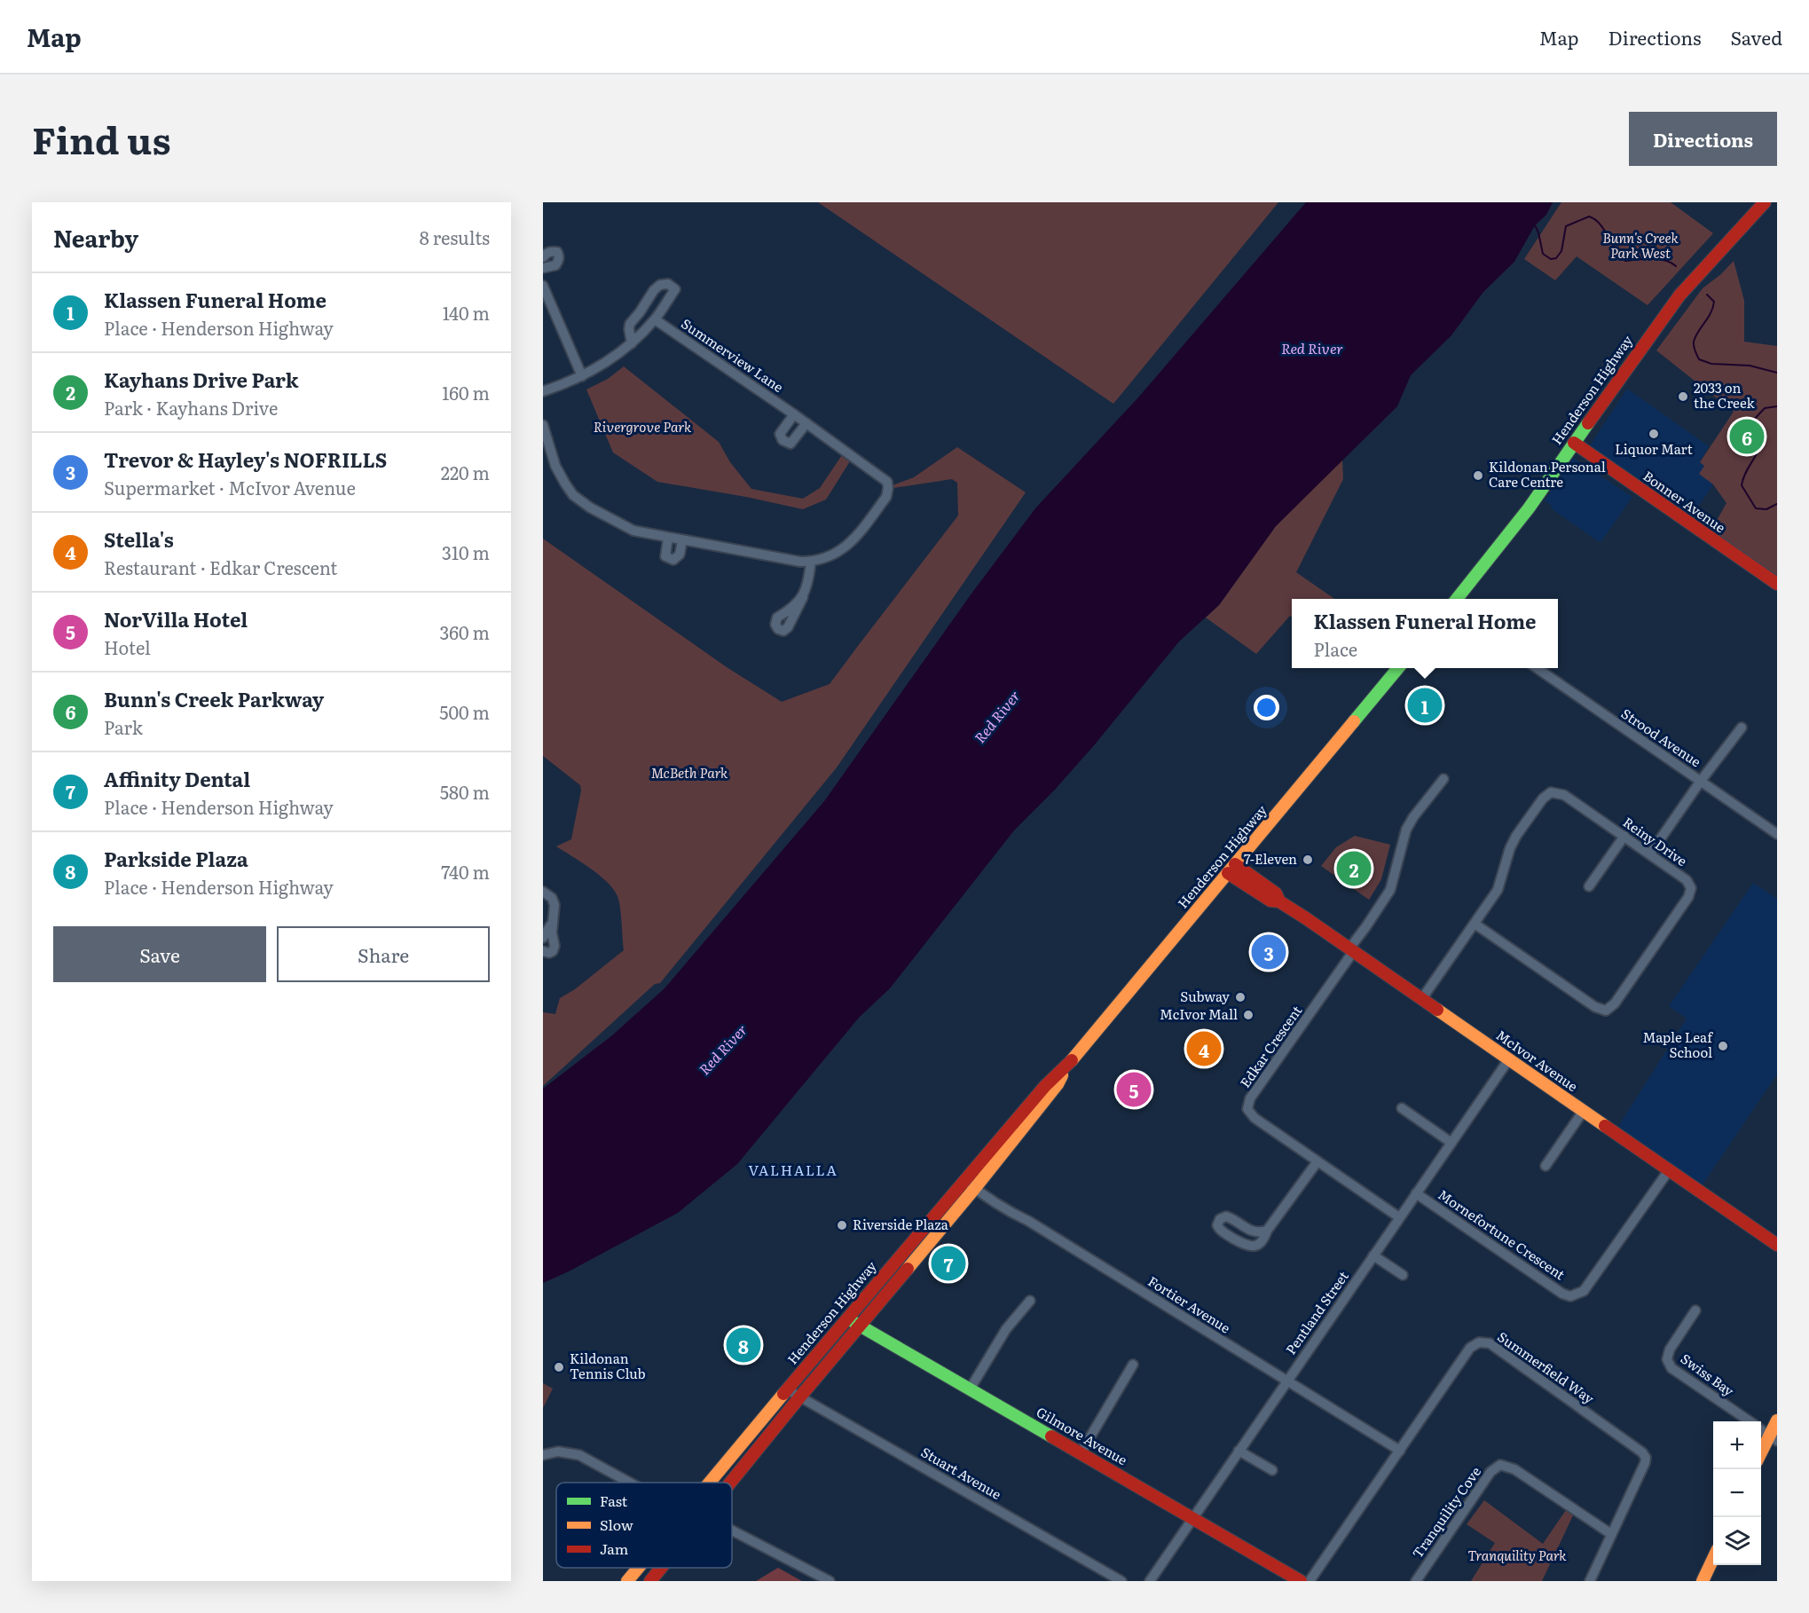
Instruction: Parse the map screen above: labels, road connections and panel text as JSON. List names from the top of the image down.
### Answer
{
  "streets": {
    "main road": [
      "Henderson Highway",
      "Bonner Avenue",
      "McIvor Avenue",
      "Gilmore Avenue"
    ],
    "street": [
      "Summerview Lane",
      "Strood Avenue",
      "Reiny Drive",
      "Edkar Crescent",
      "Mornefortune Crescent",
      "Fortier Avenue",
      "Pentland Street",
      "Summerfield Way",
      "Swiss Bay",
      "Stuart Avenue",
      "Tranquility Cove"
    ]
  },
  "crossings": [
    ["Henderson Highway", "Bonner Avenue"],
    ["Henderson Highway", "McIvor Avenue"],
    ["Henderson Highway", "Fortier Avenue"],
    ["Henderson Highway", "Gilmore Avenue"],
    ["Henderson Highway", "Stuart Avenue"],
    ["Reiny Drive", "McIvor Avenue"],
    ["Edkar Crescent", "McIvor Avenue"],
    ["Edkar Crescent", "Pentland Street"],
    ["McIvor Avenue", "Mornefortune Crescent"],
    ["McIvor Avenue", "Pentland Street"],
    ["Mornefortune Crescent", "Pentland Street"],
    ["Fortier Avenue", "Pentland Street"],
    ["Fortier Avenue", "Summerfield Way"],
    ["Pentland Street", "Gilmore Avenue"],
    ["Summerfield Way", "Tranquility Cove"]
  ],
  "districts": ["VALHALLA"],
  "water": ["Red River"],
  "parks": [
    "Bunn's Creek Park West",
    "Rivergrove Park",
    "McBeth Park",
    "Tranquility Park"
  ],
  "places": [
    "2033 on the Creek",
    "Liquor Mart",
    "Kildonan Personal Care Centre",
    "7-Eleven",
    "Subway",
    "McIvor Mall",
    "Maple Leaf School",
    "Riverside Plaza",
    "Kildonan Tennis Club"
  ],
  "legend": ["Fast", "Slow", "Jam"],
  "page": {
    "header": "Map",
    "nav": ["Map", "Directions", "Saved"],
    "title": "Find us",
    "buttons": [
      "Directions",
      ["Save", "Share"]
    ],
    "heading": ["Nearby", "8 results"],
    "list": [
      {
        "mark": "1",
        "name": "Klassen Funeral Home",
        "note": "Place · Henderson Highway",
        "value": "140 m"
      },
      {
        "mark": "2",
        "name": "Kayhans Drive Park",
        "note": "Park · Kayhans Drive",
        "value": "160 m"
      },
      {
        "mark": "3",
        "name": "Trevor & Hayley's NOFRILLS",
        "note": "Supermarket · McIvor Avenue",
        "value": "220 m"
      },
      {
        "mark": "4",
        "name": "Stella's",
        "note": "Restaurant · Edkar Crescent",
        "value": "310 m"
      },
      {
        "mark": "5",
        "name": "NorVilla Hotel",
        "note": "Hotel",
        "value": "360 m"
      },
      {
        "mark": "6",
        "name": "Bunn's Creek Parkway",
        "note": "Park",
        "value": "500 m"
      },
      {
        "mark": "7",
        "name": "Affinity Dental",
        "note": "Place · Henderson Highway",
        "value": "580 m"
      },
      {
        "mark": "8",
        "name": "Parkside Plaza",
        "note": "Place · Henderson Highway",
        "value": "740 m"
      }
    ],
    "pins": [
      "6",
      "1",
      "2",
      "3",
      "4",
      "5",
      "7",
      "8"
    ],
    "popup": ["Klassen Funeral Home", "Place"],
    "map_buttons": ["+", "−"]
  }
}
